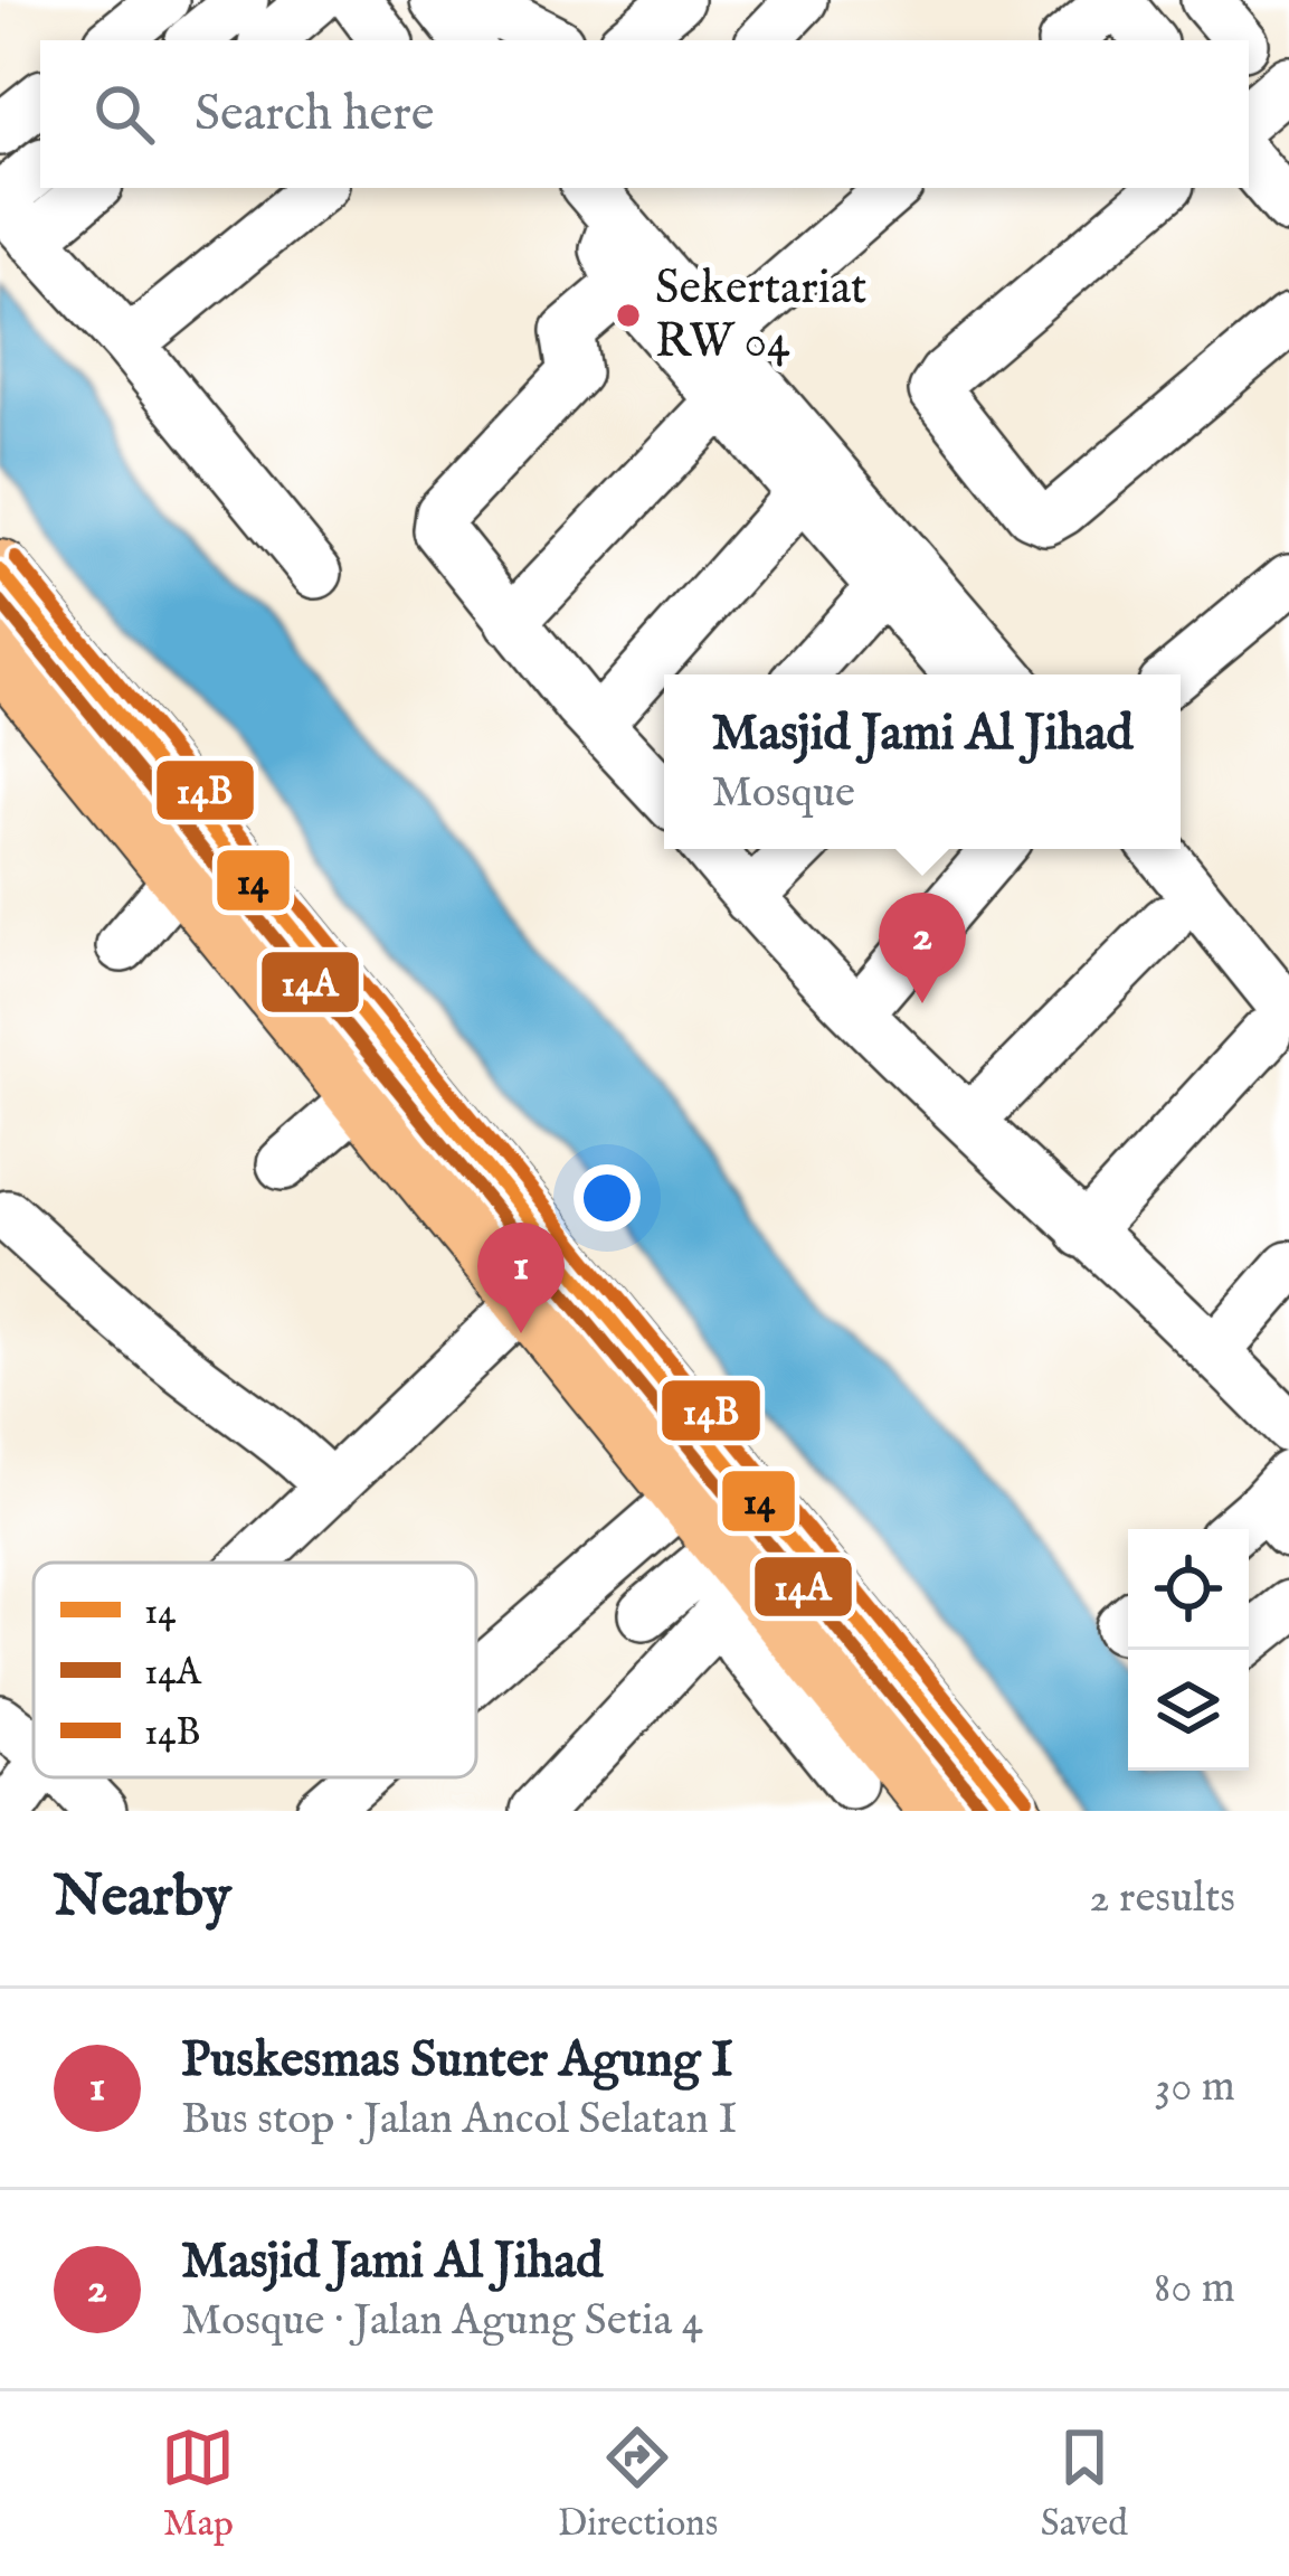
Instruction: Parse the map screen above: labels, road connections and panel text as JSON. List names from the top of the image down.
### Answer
{
  "places": ["Sekertariat RW 04"],
  "lines": ["transit line 14B", "transit line 14", "transit line 14A"],
  "legend": ["14", "14A", "14B"],
  "page": {
    "search": "Search here",
    "popup": ["Masjid Jami Al Jihad", "Mosque"],
    "pins": ["2", "1"],
    "heading": ["Nearby", "2 results"],
    "list": [
      {
        "mark": "1",
        "name": "Puskesmas Sunter Agung I",
        "note": "Bus stop · Jalan Ancol Selatan I",
        "value": "30 m"
      },
      {
        "mark": "2",
        "name": "Masjid Jami Al Jihad",
        "note": "Mosque · Jalan Agung Setia 4",
        "value": "80 m"
      }
    ],
    "nav": ["Map", "Directions", "Saved"]
  }
}
